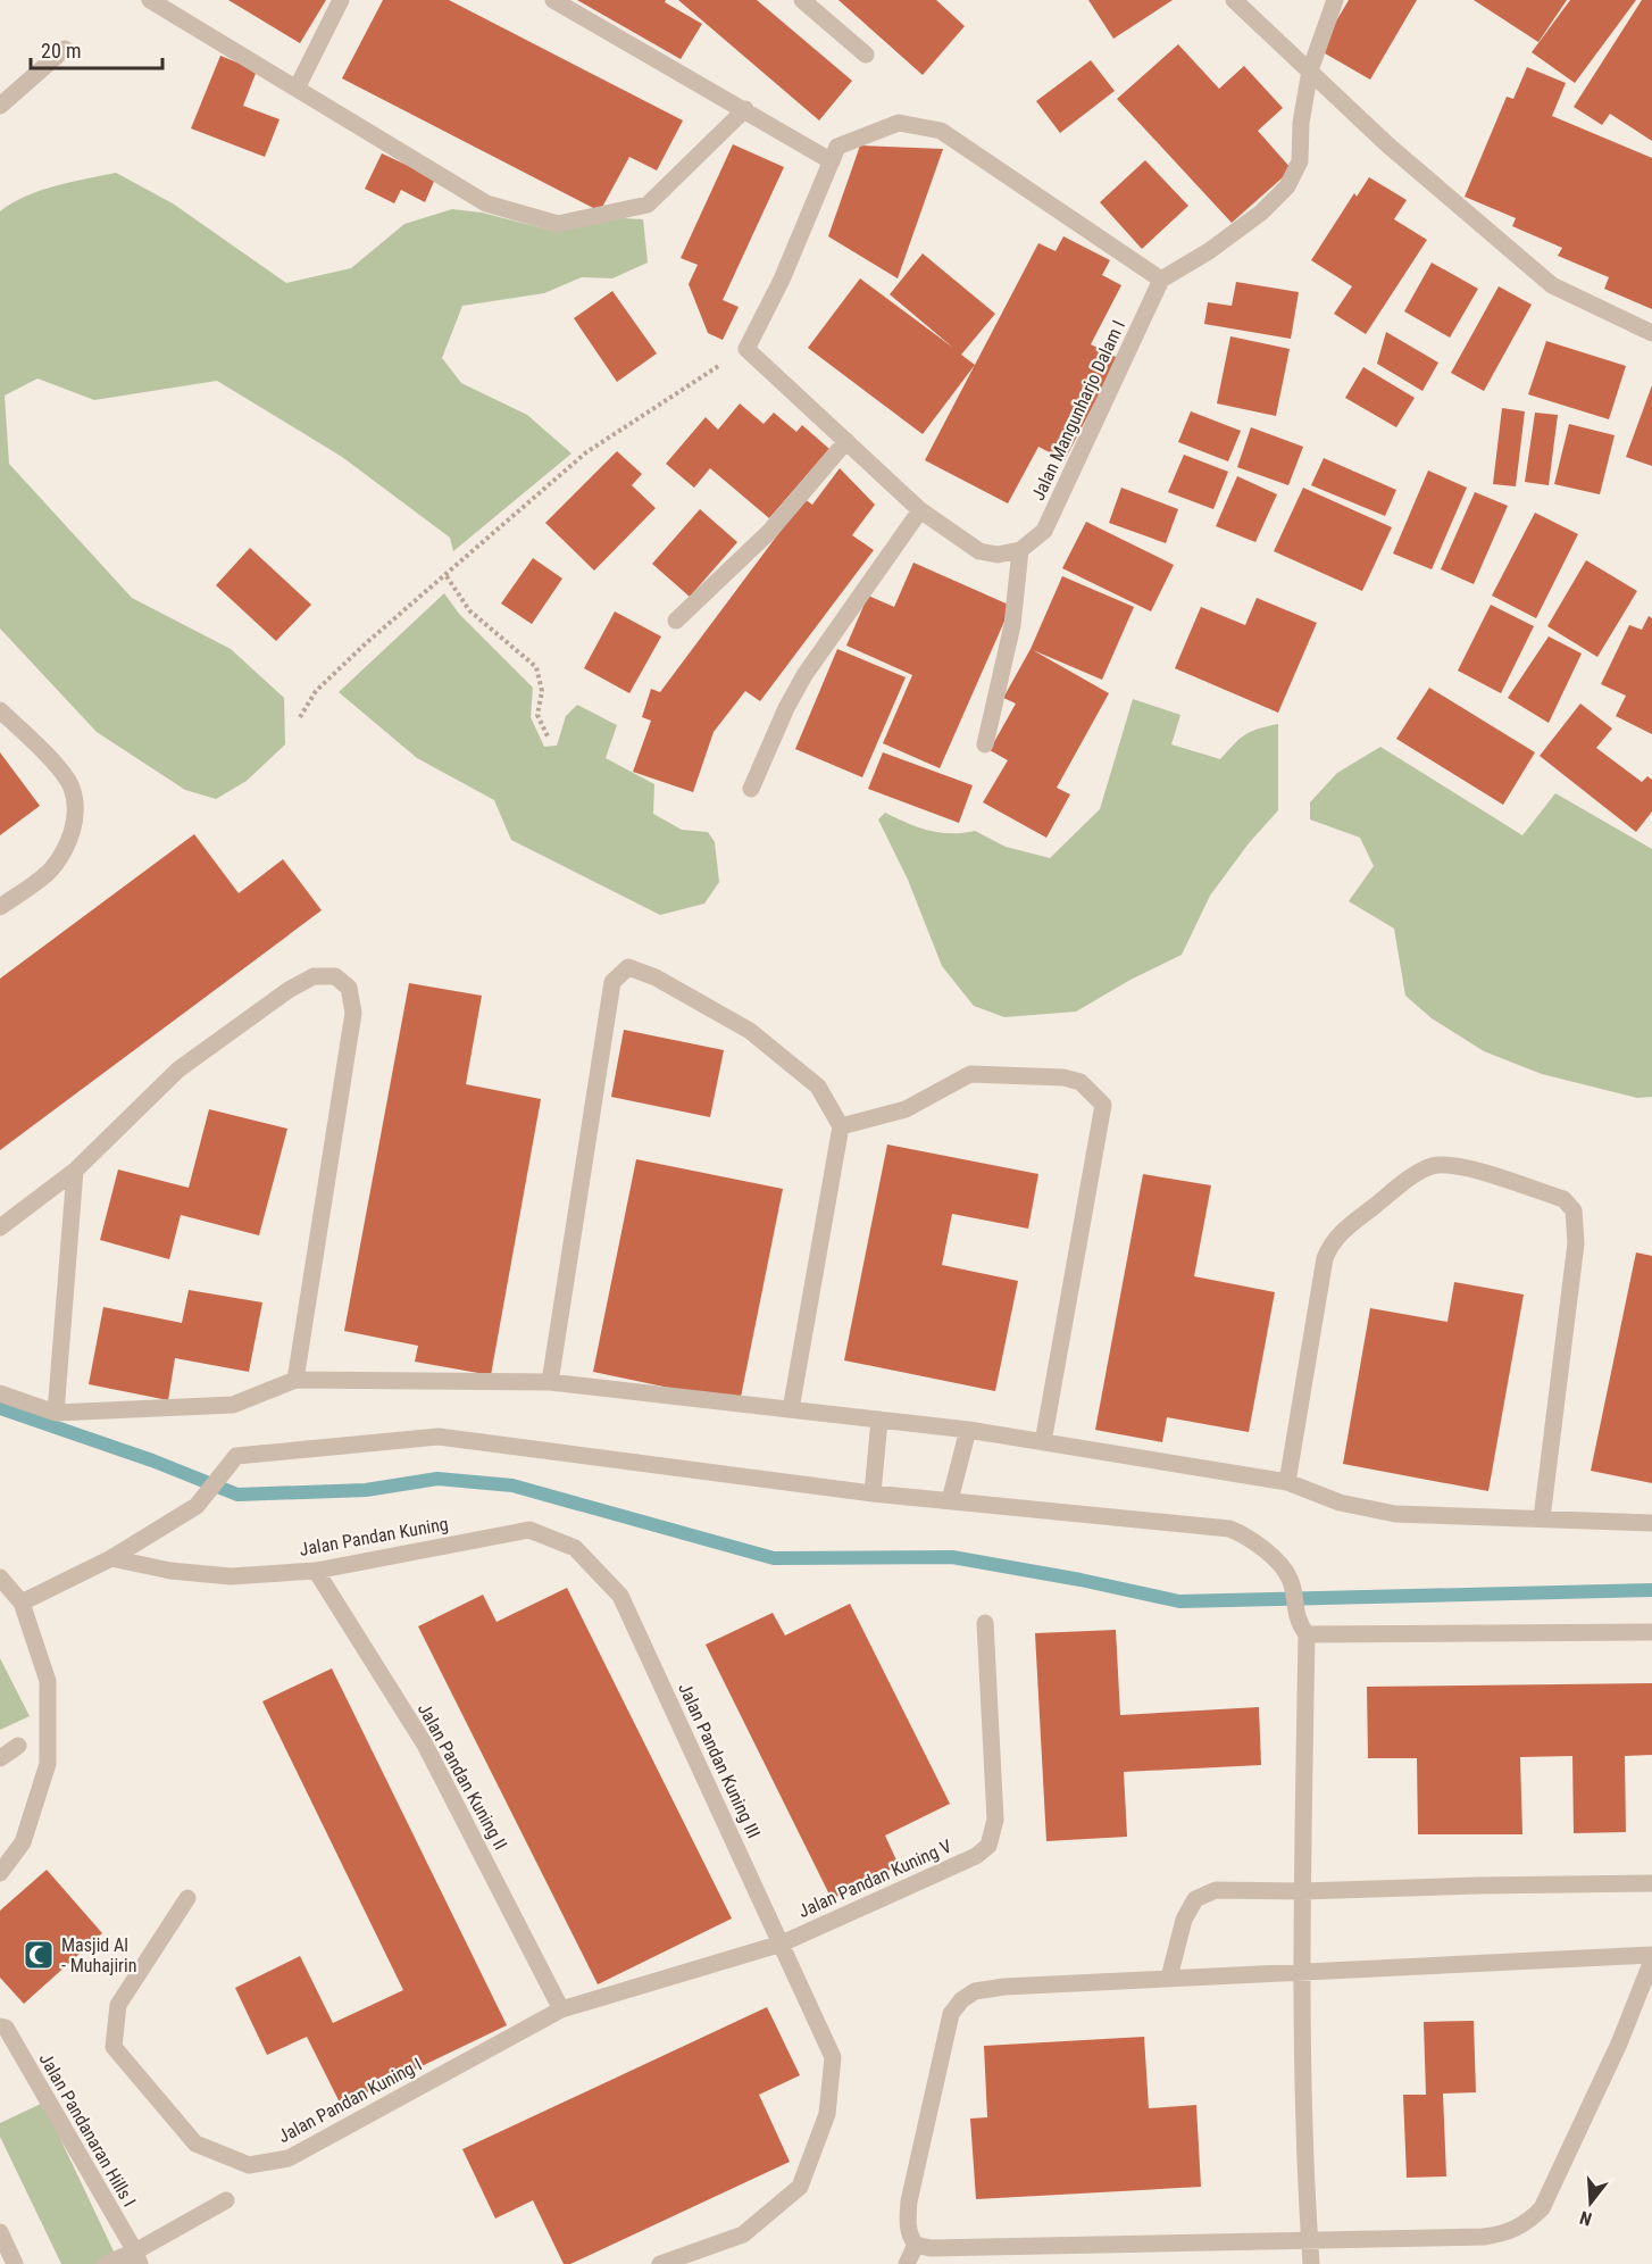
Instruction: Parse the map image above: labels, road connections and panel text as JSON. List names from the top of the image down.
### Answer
{
  "streets": {
    "street": [
      "Jalan Mangunharjo Dalam I",
      "Jalan Pandan Kuning",
      "Jalan Pandan Kuning III",
      "Jalan Pandan Kuning II",
      "Jalan Pandan Kuning V",
      "Jalan Pandan Kuning I",
      "Jalan Pandanaran Hills I"
    ]
  },
  "crossings": [
    ["Jalan Pandan Kuning", "Jalan Pandan Kuning III"],
    ["Jalan Pandan Kuning", "Jalan Pandan Kuning II"],
    ["Jalan Pandan Kuning III", "Jalan Pandan Kuning V"],
    ["Jalan Pandan Kuning II", "Jalan Pandan Kuning V"],
    ["Jalan Pandan Kuning II", "Jalan Pandan Kuning I"],
    ["Jalan Pandan Kuning V", "Jalan Pandan Kuning I"]
  ],
  "places": {
    "mosque": ["Masjid Al - Muhajirin"]
  },
  "scale_bar": "20 m",
  "north": "bottom"
}
